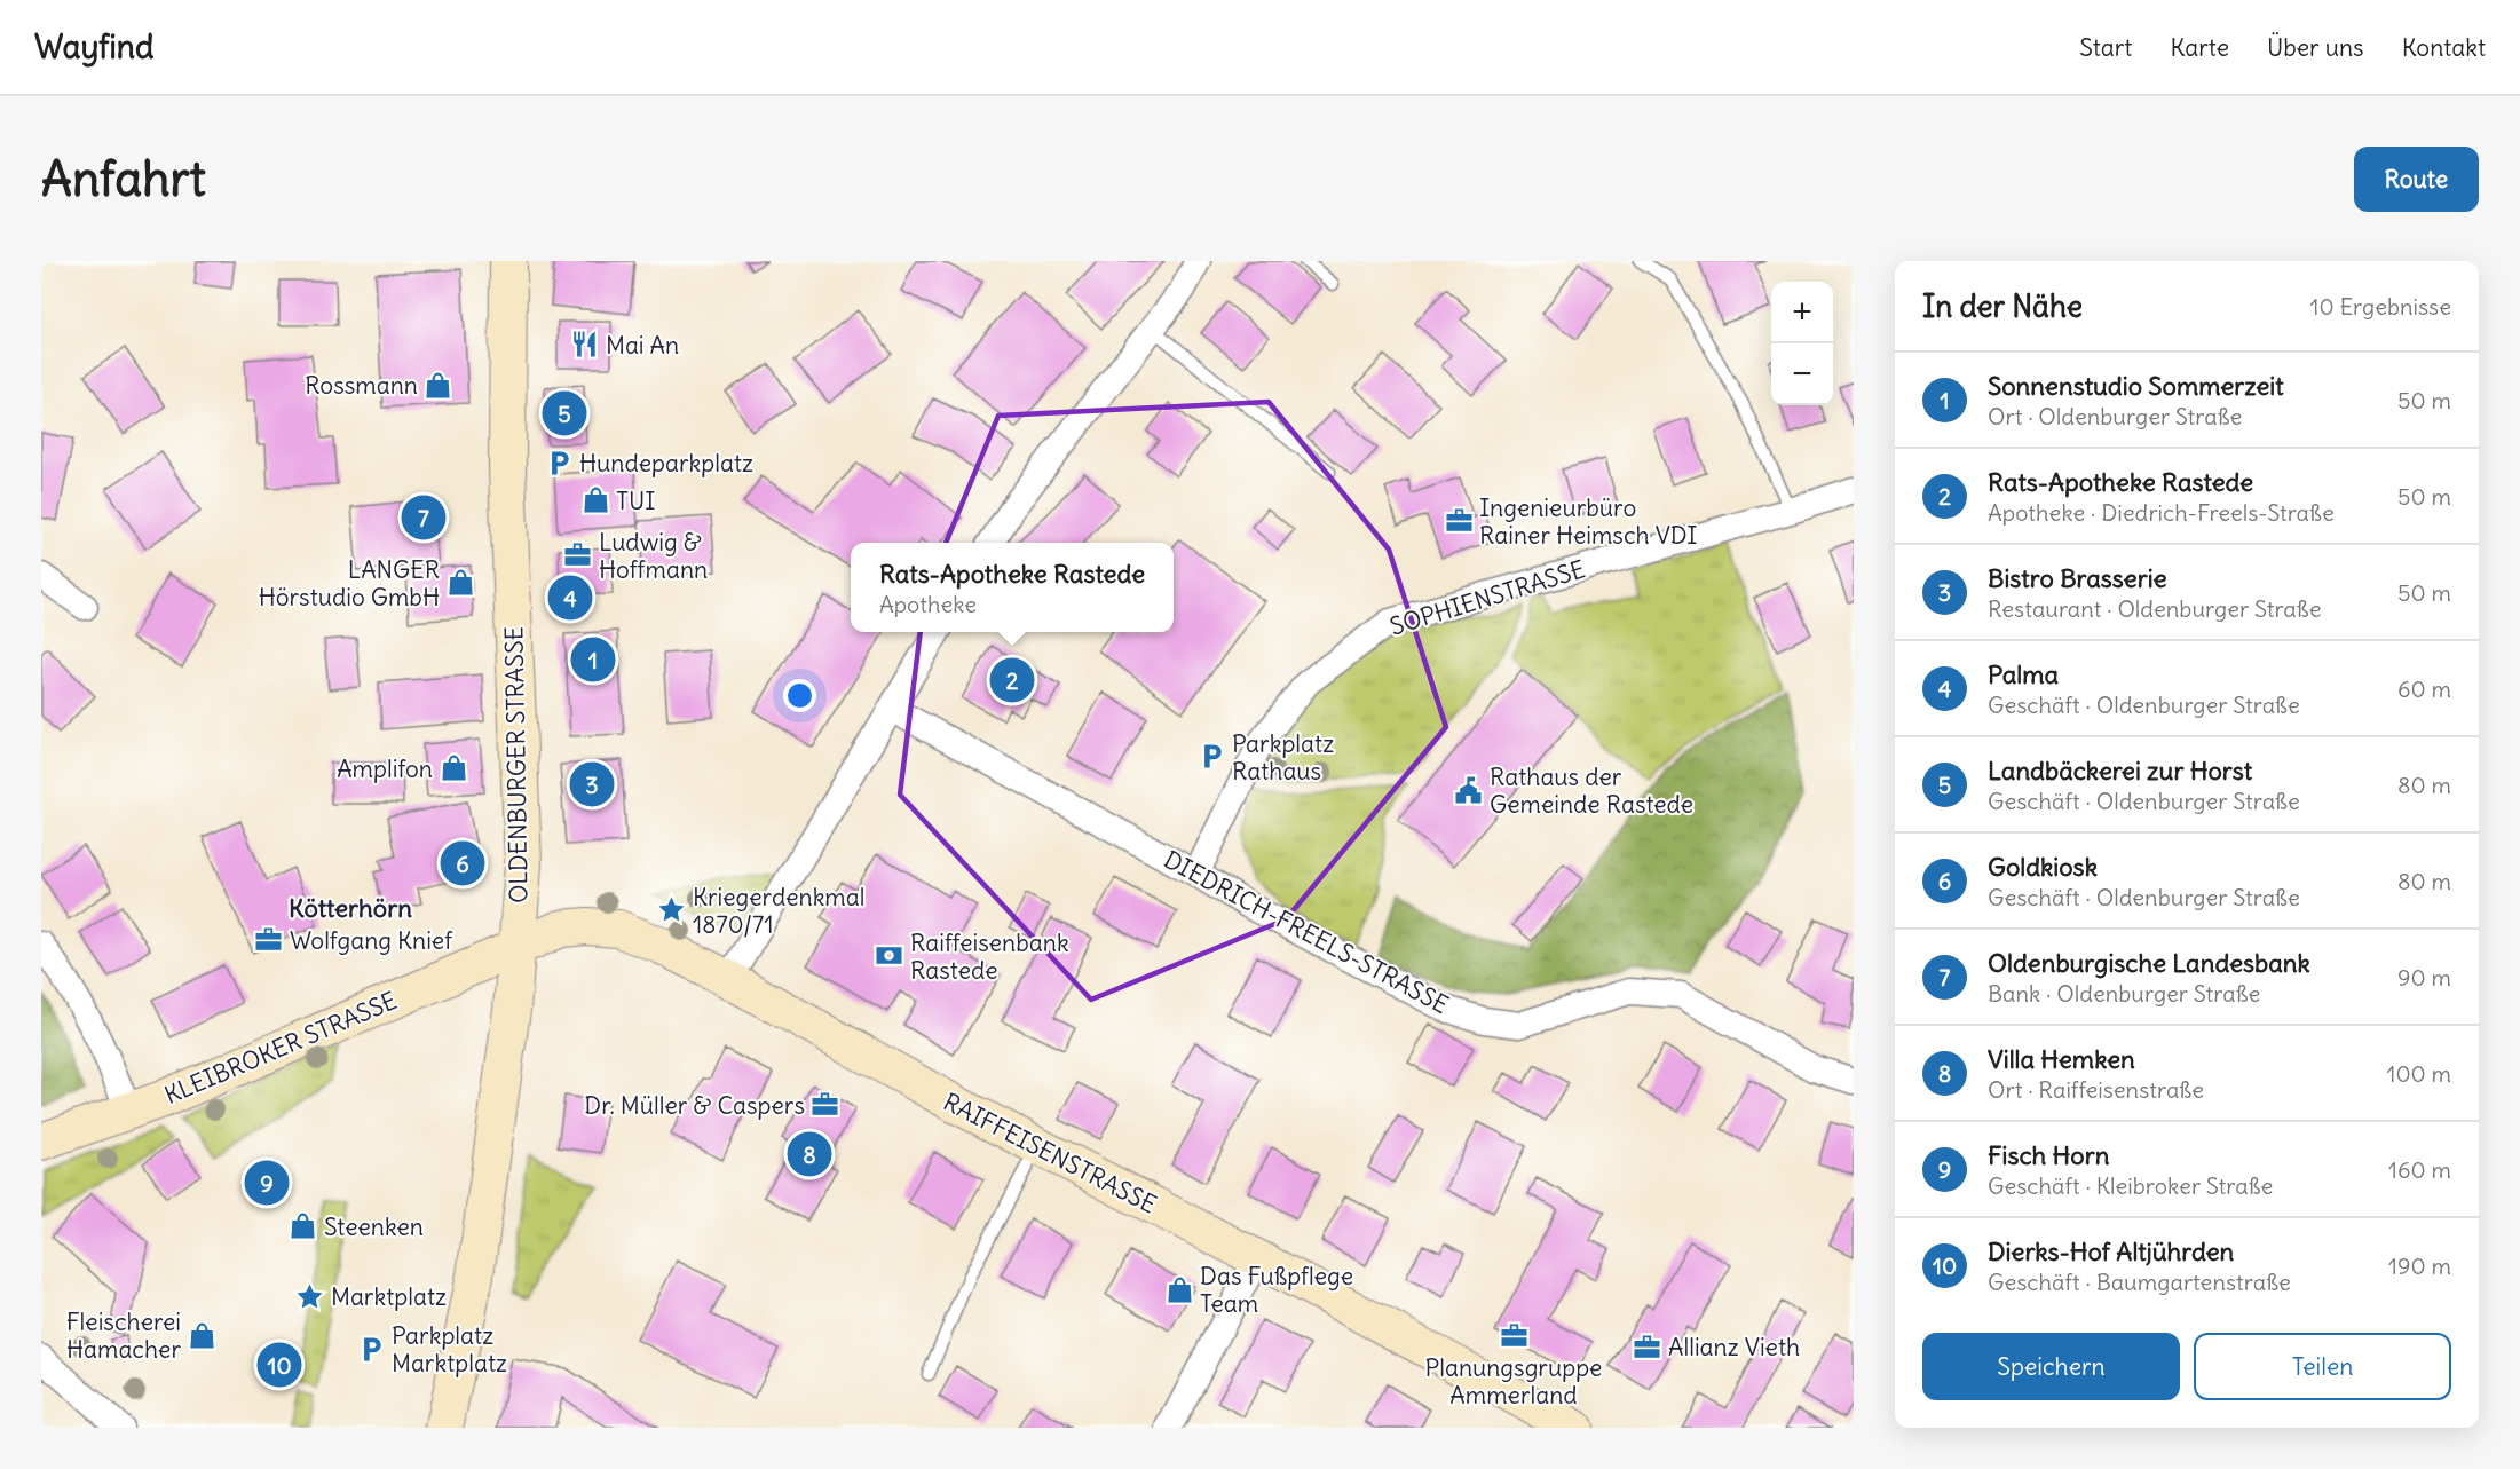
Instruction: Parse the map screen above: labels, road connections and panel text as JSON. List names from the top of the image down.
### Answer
{
  "streets": {
    "street": [
      "SOPHIENSTRASSE",
      "OLDENBURGER STRASSE",
      "DIEDRICH-FREELS-STRASSE",
      "KLEIBROKER STRASSE",
      "RAIFFEISENSTRASSE"
    ]
  },
  "crossings": [
    ["SOPHIENSTRASSE", "DIEDRICH-FREELS-STRASSE"],
    ["OLDENBURGER STRASSE", "KLEIBROKER STRASSE"],
    ["OLDENBURGER STRASSE", "RAIFFEISENSTRASSE"],
    ["KLEIBROKER STRASSE", "RAIFFEISENSTRASSE"]
  ],
  "districts": ["Kötterhörn"],
  "places": {
    "restaurant": ["Mai An"],
    "shop": [
      "Rossmann",
      "TUI",
      "LANGER Hörstudio GmbH",
      "Amplifon",
      "Steenken",
      "Das Fußpflege Team",
      "Fleischerei Hamacher"
    ],
    "parking": ["Hundeparkplatz", "Parkplatz Rathaus", "Parkplatz Marktplatz"],
    "office": [
      "Ingenieurbüro Rainer Heimsch VDI",
      "Ludwig & Hoffmann",
      "Wolfgang Knief",
      "Dr. Müller & Caspers",
      "Planungsgruppe Ammerland",
      "Allianz Vieth"
    ],
    "public building": ["Rathaus der Gemeinde Rastede"],
    "place": ["Kriegerdenkmal 1870/71", "Marktplatz"],
    "bank": ["Raiffeisenbank Rastede"]
  },
  "page": {
    "header": "Wayfind",
    "nav": [
      "Start",
      "Karte",
      "Über uns",
      "Kontakt"
    ],
    "buttons": [
      "Route",
      ["Speichern", "Teilen"]
    ],
    "title": "Anfahrt",
    "heading": ["In der Nähe", "10 Ergebnisse"],
    "map_buttons": ["+", "−"],
    "list": [
      {
        "mark": "1",
        "name": "Sonnenstudio Sommerzeit",
        "note": "Ort · Oldenburger Straße",
        "value": "50 m"
      },
      {
        "mark": "2",
        "name": "Rats-Apotheke Rastede",
        "note": "Apotheke · Diedrich-Freels-Straße",
        "value": "50 m"
      },
      {
        "mark": "3",
        "name": "Bistro Brasserie",
        "note": "Restaurant · Oldenburger Straße",
        "value": "50 m"
      },
      {
        "mark": "4",
        "name": "Palma",
        "note": "Geschäft · Oldenburger Straße",
        "value": "60 m"
      },
      {
        "mark": "5",
        "name": "Landbäckerei zur Horst",
        "note": "Geschäft · Oldenburger Straße",
        "value": "80 m"
      },
      {
        "mark": "6",
        "name": "Goldkiosk",
        "note": "Geschäft · Oldenburger Straße",
        "value": "80 m"
      },
      {
        "mark": "7",
        "name": "Oldenburgische Landesbank",
        "note": "Bank · Oldenburger Straße",
        "value": "90 m"
      },
      {
        "mark": "8",
        "name": "Villa Hemken",
        "note": "Ort · Raiffeisenstraße",
        "value": "100 m"
      },
      {
        "mark": "9",
        "name": "Fisch Horn",
        "note": "Geschäft · Kleibroker Straße",
        "value": "160 m"
      },
      {
        "mark": "10",
        "name": "Dierks-Hof Altjührden",
        "note": "Geschäft · Baumgartenstraße",
        "value": "190 m"
      }
    ],
    "pins": [
      "5",
      "7",
      "4",
      "1",
      "2",
      "3",
      "6",
      "8",
      "9",
      "10"
    ],
    "popup": ["Rats-Apotheke Rastede", "Apotheke"]
  }
}
